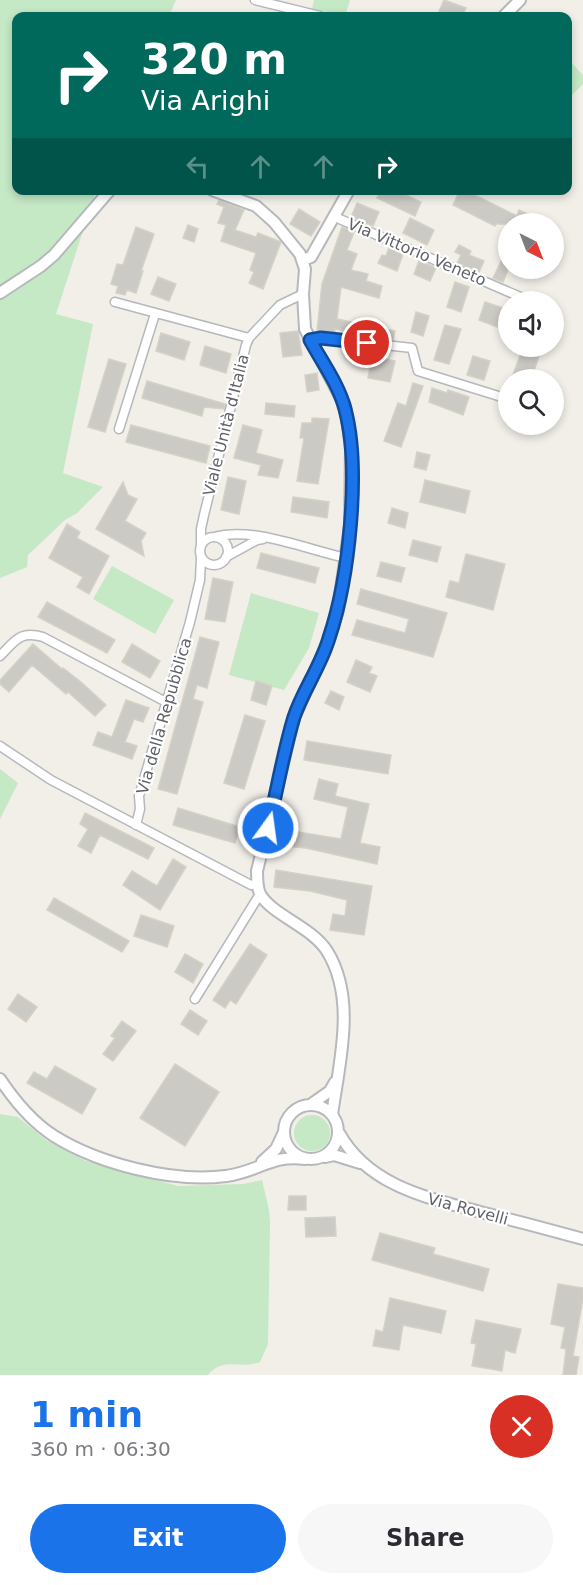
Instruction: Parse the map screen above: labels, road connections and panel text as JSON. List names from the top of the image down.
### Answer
{
  "streets": {
    "street": [
      "Via Vittorio Veneto",
      "Viale Unità d'Italia",
      "Via della Repubblica",
      "Via Rovelli"
    ]
  },
  "crossings": [
    ["Viale Unità d'Italia", "Via della Repubblica"]
  ],
  "north": "bottom right",
  "page": {
    "turn": ["320 m", "Via Arighi"],
    "heading": ["1 min", "360 m · 06:30"],
    "buttons": ["Exit", "Share"]
  }
}
